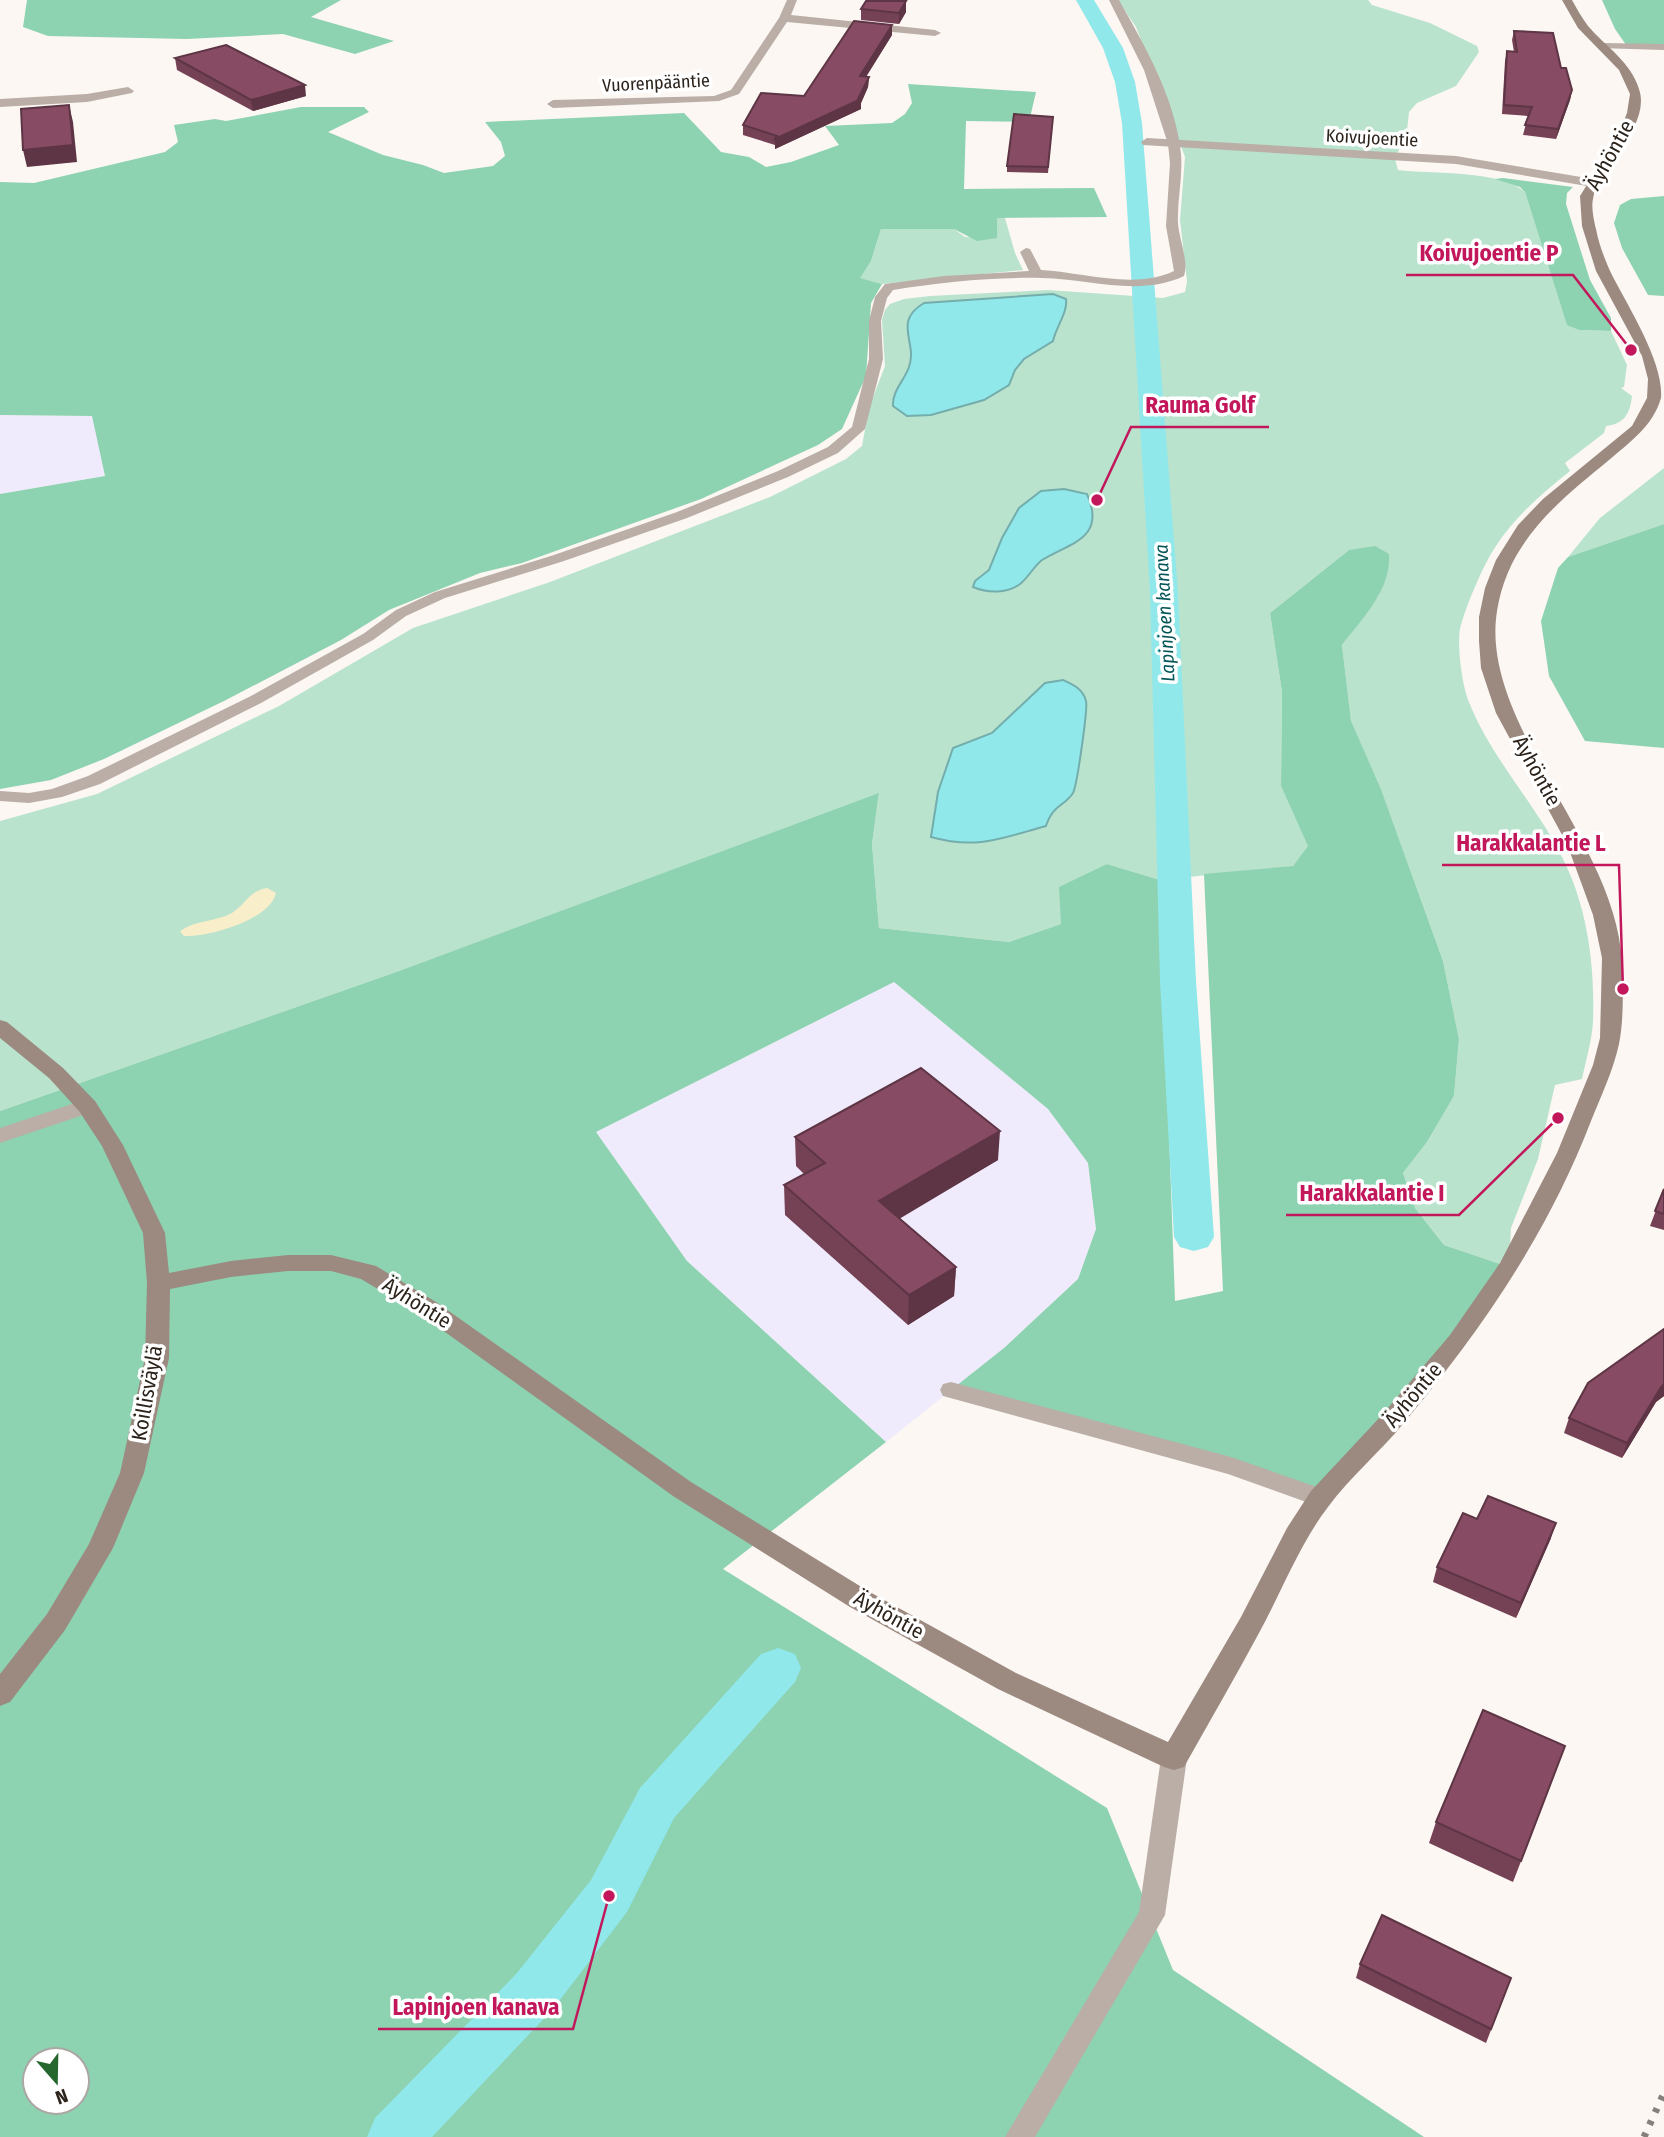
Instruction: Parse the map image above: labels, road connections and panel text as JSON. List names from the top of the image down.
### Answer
{
  "streets": {
    "main road": ["Äyhöntie", "Koillisväylä"],
    "street": ["Vuorenpääntie", "Koivujoentie"]
  },
  "crossings": [
    ["Koivujoentie", "Äyhöntie"],
    ["Äyhöntie", "Koillisväylä"]
  ],
  "water": ["Lapinjoen kanava"],
  "places": [
    "Koivujoentie P",
    "Rauma Golf",
    "Harakkalantie L",
    "Harakkalantie I",
    "Lapinjoen kanava"
  ],
  "north": "bottom"
}
